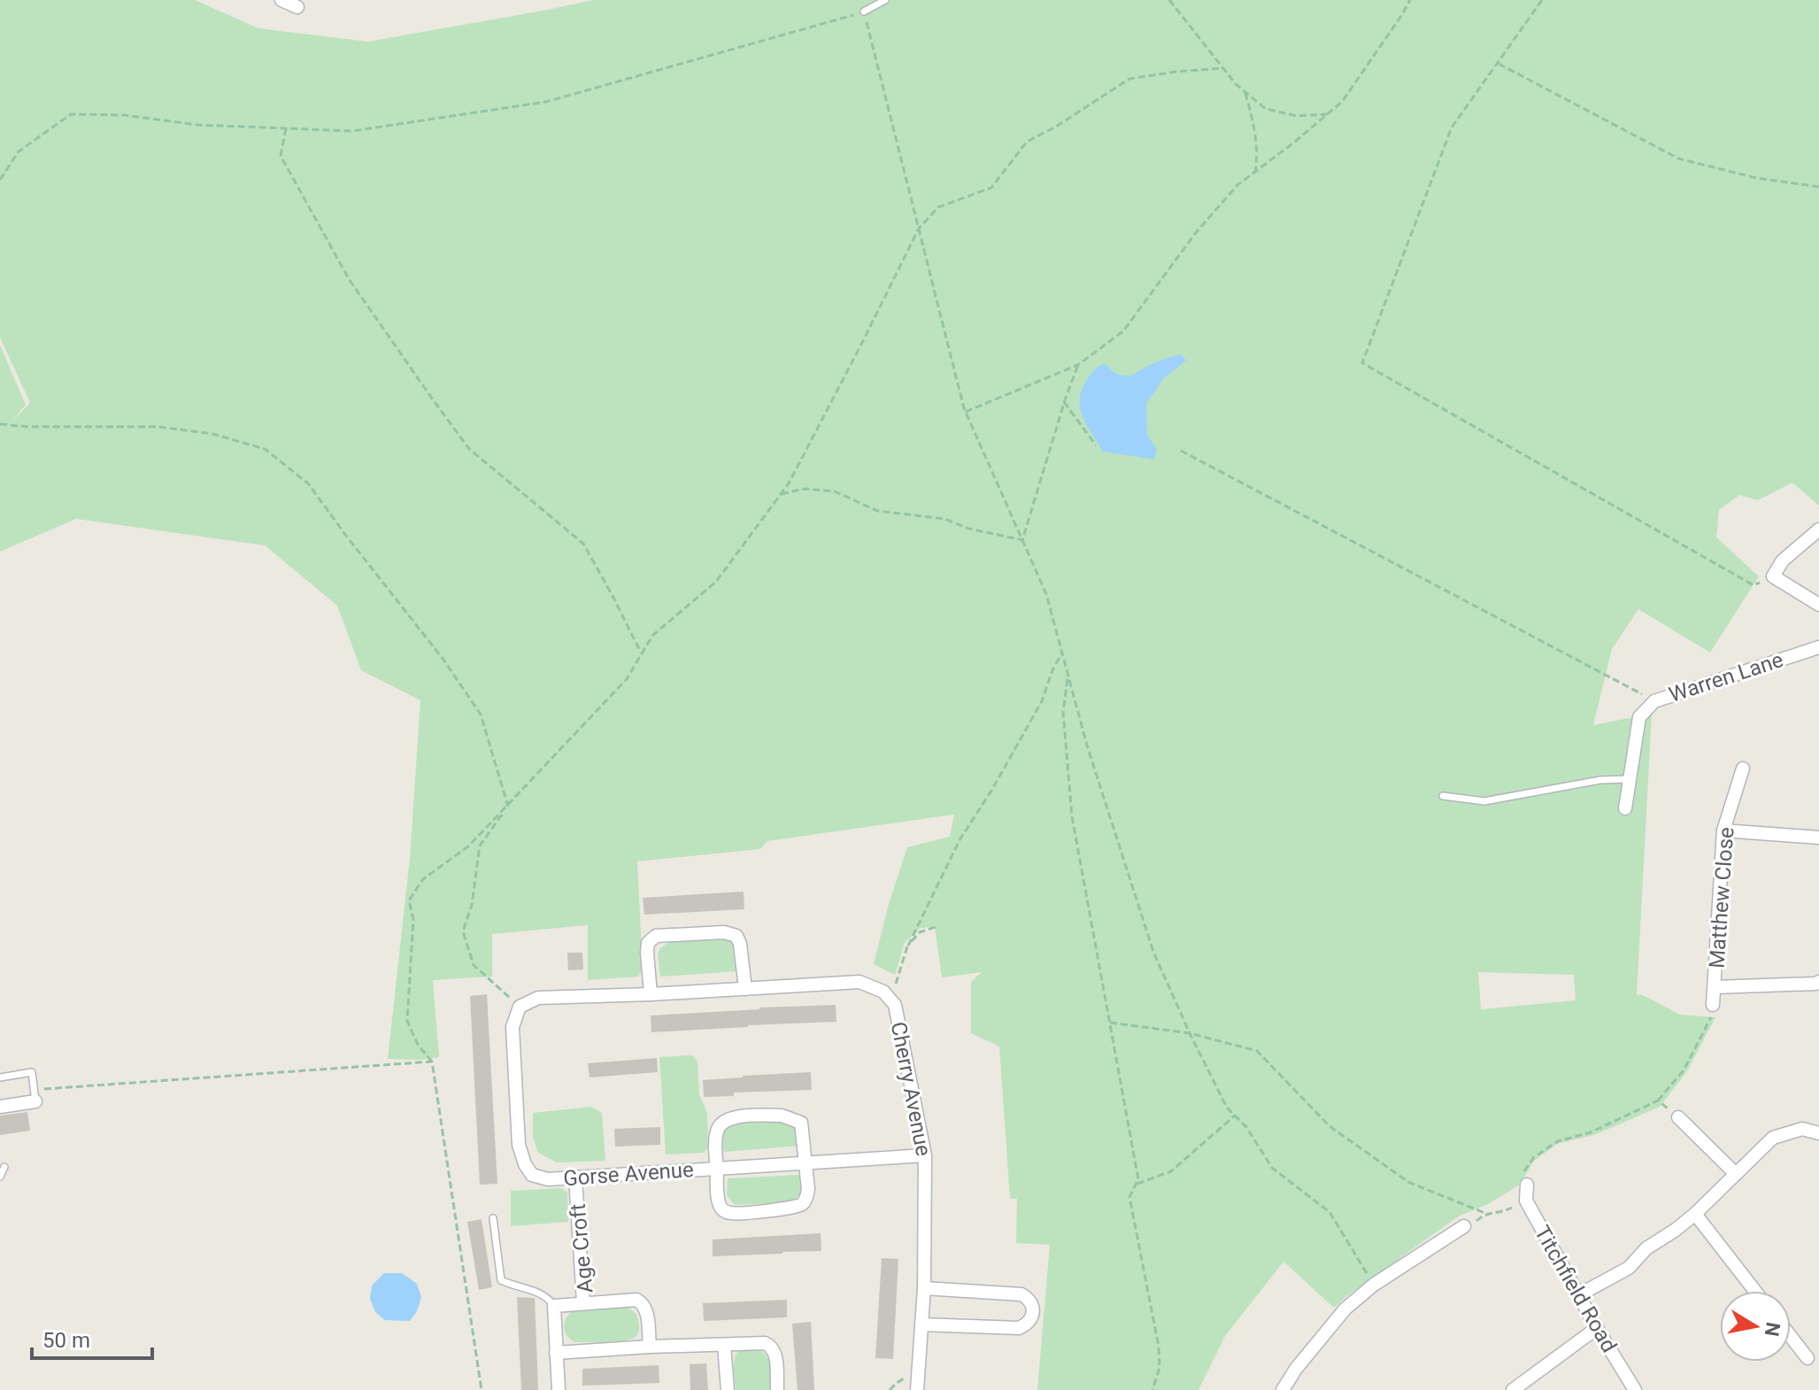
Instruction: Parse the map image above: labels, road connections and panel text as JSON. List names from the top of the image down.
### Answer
{
  "streets": {
    "street": [
      "Warren Lane",
      "Matthew Close",
      "Cherry Avenue",
      "Gorse Avenue",
      "Age Croft",
      "Titchfield Road"
    ]
  },
  "crossings": [
    ["Cherry Avenue", "Gorse Avenue"],
    ["Gorse Avenue", "Age Croft"]
  ],
  "scale_bar": "50 m",
  "north": "right"
}
